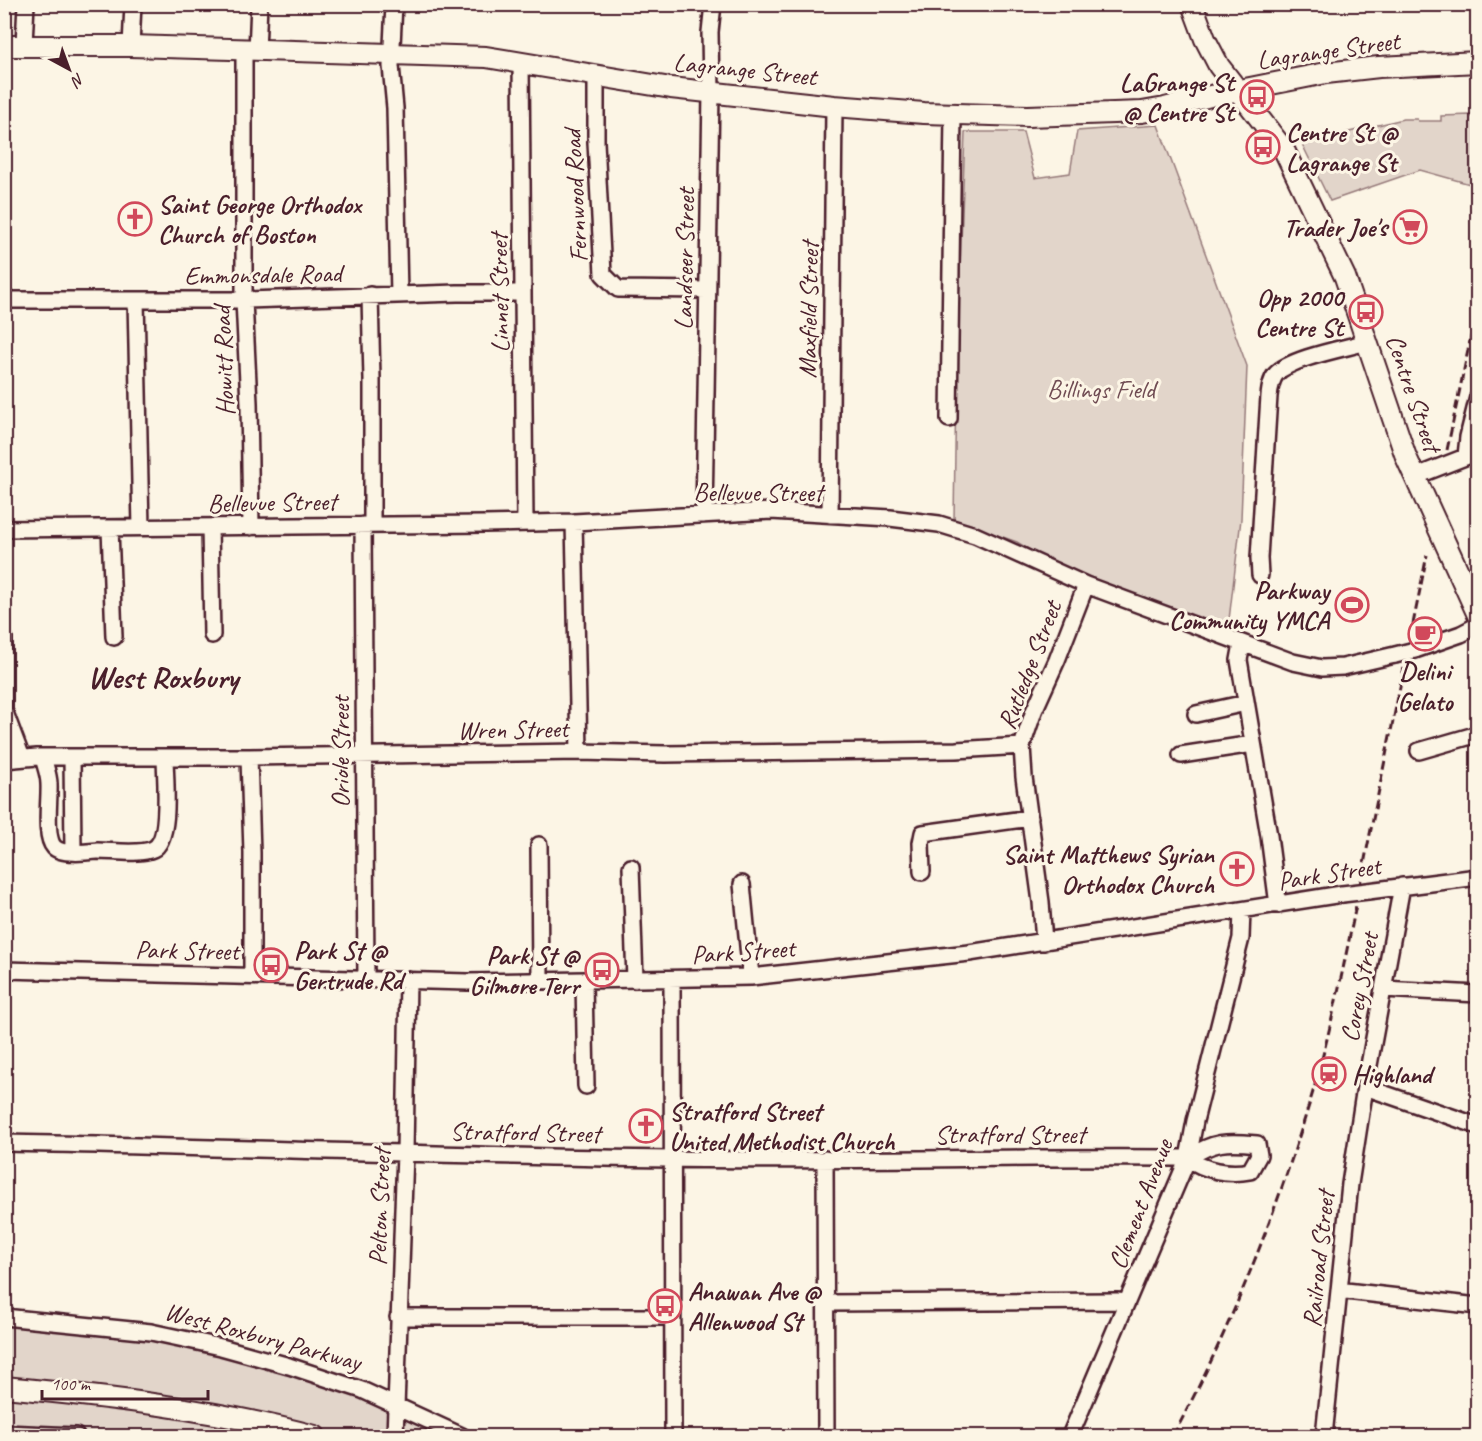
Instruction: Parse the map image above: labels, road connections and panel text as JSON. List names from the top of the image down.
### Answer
{
  "streets": {
    "main road": ["Lagrange Street", "Centre Street"],
    "street": [
      "Fernwood Road",
      "Landseer Street",
      "Emmonsdale Road",
      "Linnet Street",
      "Maxfield Street",
      "Howitt Road",
      "Bellevue Street",
      "Rutledge Street",
      "Wren Street",
      "Oriole Street",
      "Park Street",
      "Corey Street",
      "Stratford Street",
      "Clement Avenue",
      "Pelton Street",
      "Railroad Street",
      "West Roxbury Parkway"
    ]
  },
  "crossings": [
    ["Lagrange Street", "Fernwood Road"],
    ["Lagrange Street", "Landseer Street"],
    ["Lagrange Street", "Linnet Street"],
    ["Lagrange Street", "Maxfield Street"],
    ["Lagrange Street", "Howitt Road"],
    ["Lagrange Street", "Centre Street"],
    ["Fernwood Road", "Landseer Street"],
    ["Landseer Street", "Bellevue Street"],
    ["Emmonsdale Road", "Linnet Street"],
    ["Emmonsdale Road", "Howitt Road"],
    ["Emmonsdale Road", "Oriole Street"],
    ["Linnet Street", "Bellevue Street"],
    ["Maxfield Street", "Bellevue Street"],
    ["Howitt Road", "Bellevue Street"],
    ["Bellevue Street", "Rutledge Street"],
    ["Bellevue Street", "Oriole Street"],
    ["Rutledge Street", "Wren Street"],
    ["Rutledge Street", "Park Street"],
    ["Wren Street", "Oriole Street"],
    ["Oriole Street", "Park Street"],
    ["Park Street", "Corey Street"],
    ["Park Street", "Clement Avenue"],
    ["Park Street", "Pelton Street"],
    ["Corey Street", "Railroad Street"],
    ["Stratford Street", "Clement Avenue"],
    ["Stratford Street", "Pelton Street"],
    ["Pelton Street", "West Roxbury Parkway"]
  ],
  "districts": ["West Roxbury"],
  "parks": ["Billings Field"],
  "places": {
    "bus stop": [
      "LaGrange St @ Centre St",
      "Centre St @ Lagrange St",
      "Opp 2000 Centre St",
      "Park St @ Gertrude Rd",
      "Park St @ Gilmore Terr",
      "Anawan Ave @ Allenwood St"
    ],
    "church": ["Saint George Orthodox Church of Boston", "Saint Matthews Syrian Orthodox Church", "Stratford Street United Methodist Church"],
    "supermarket": ["Trader Joe's"],
    "sports": ["Parkway Community YMCA"],
    "cafe": ["Delini Gelato"],
    "station": ["Highland"]
  },
  "scale_bar": "100 m",
  "north": "bottom right"
}
